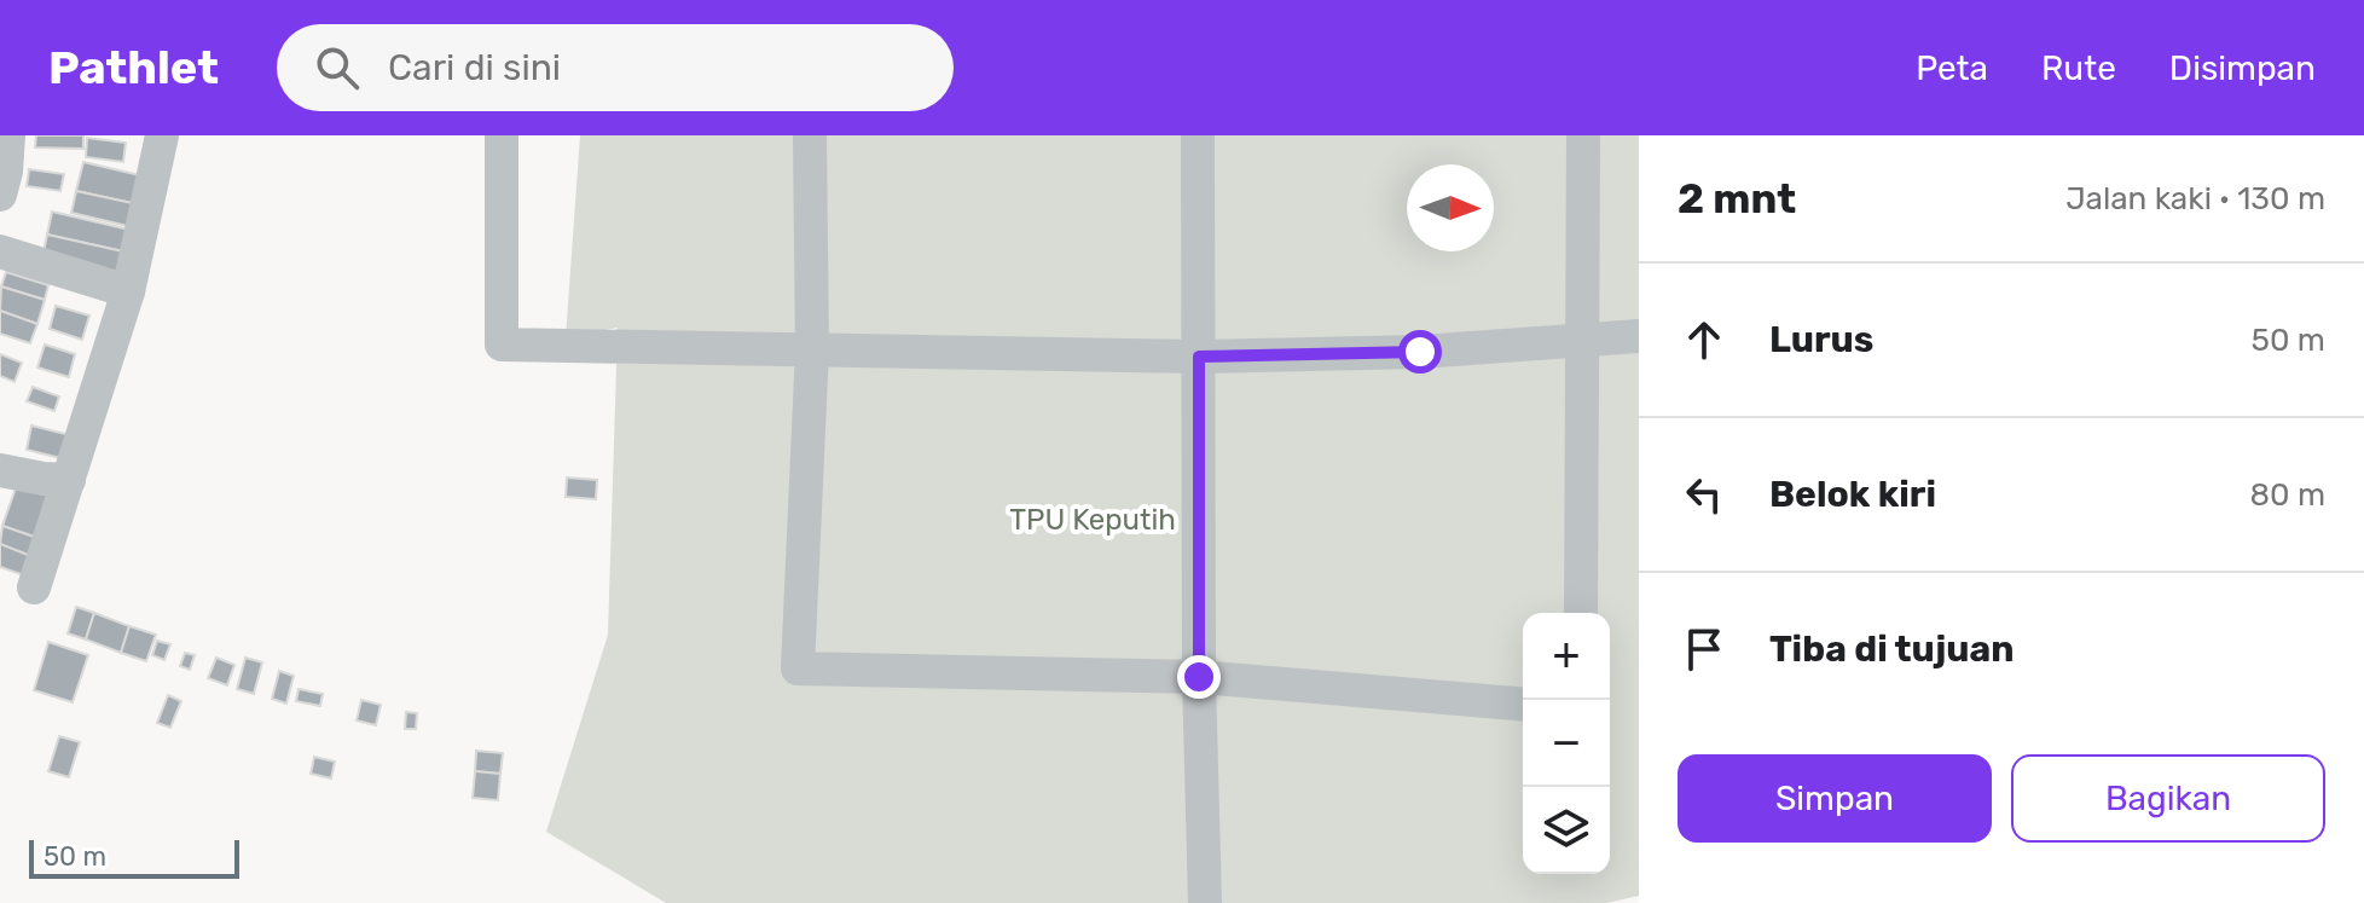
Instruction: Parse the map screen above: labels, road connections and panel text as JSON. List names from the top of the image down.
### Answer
{
  "parks": ["TPU Keputih"],
  "scale_bar": "50 m",
  "north": "right",
  "page": {
    "header": "Pathlet",
    "search": "Cari di sini",
    "nav": ["Peta", "Rute", "Disimpan"],
    "heading": ["2 mnt", "Jalan kaki · 130 m"],
    "list": [
      ["Lurus", "50 m"],
      ["Belok kiri", "80 m"],
      "Tiba di tujuan"
    ],
    "map_buttons": ["+", "−"],
    "buttons": ["Simpan", "Bagikan"],
    "scale": "50 m"
  }
}
